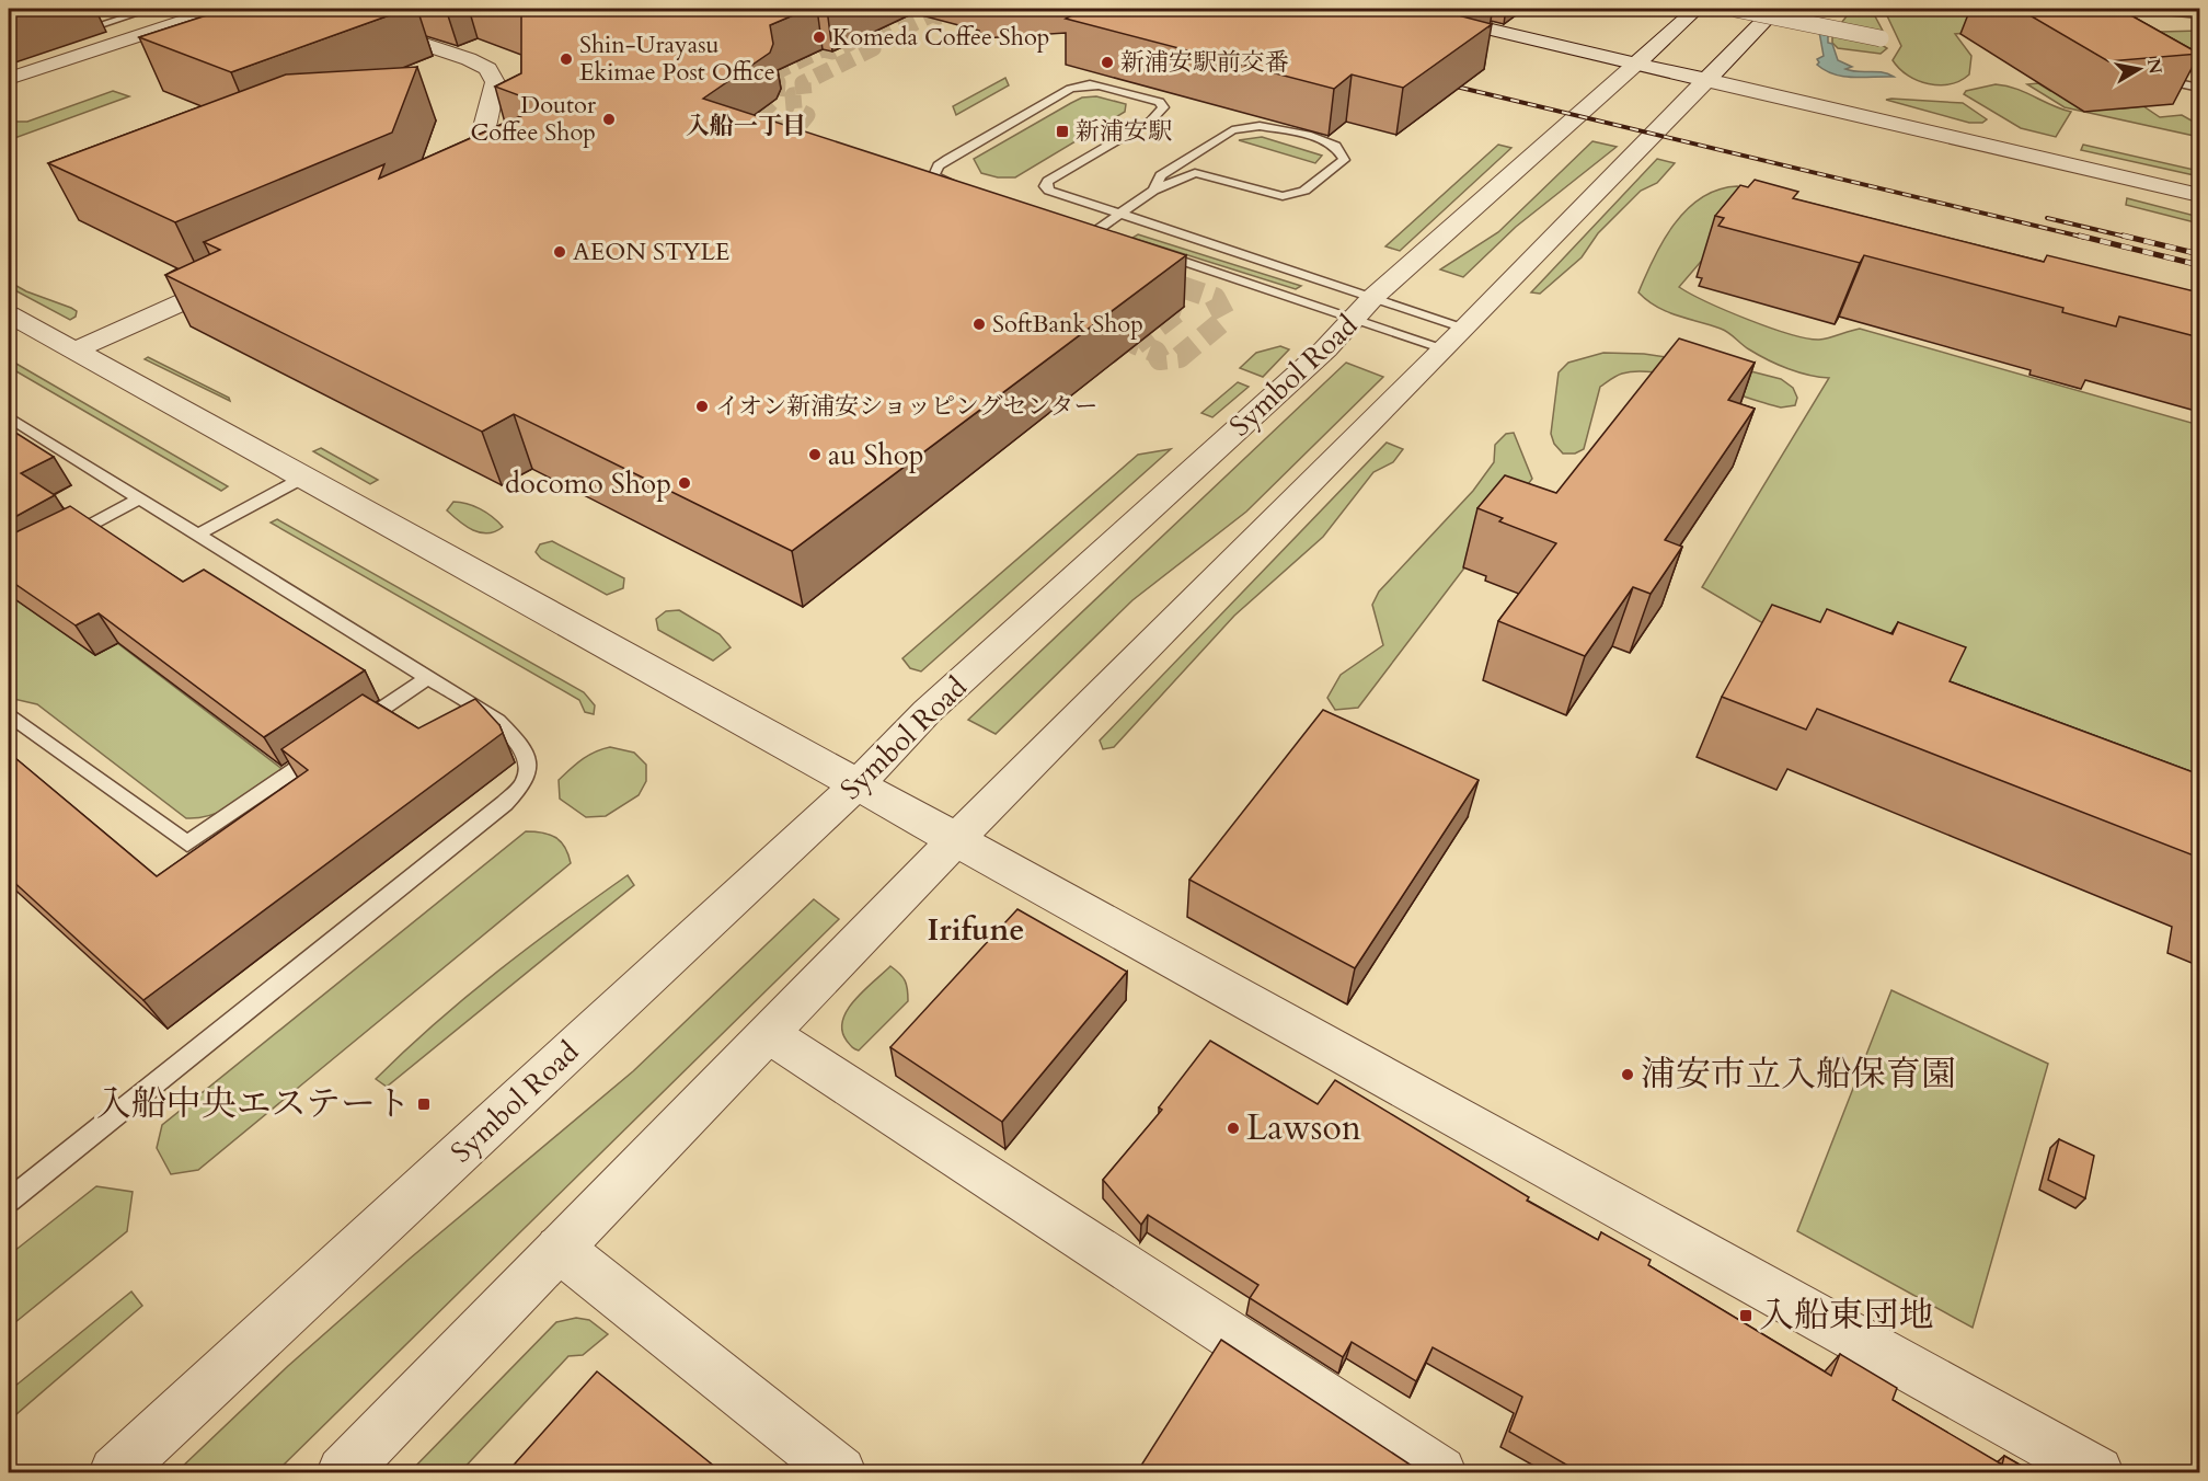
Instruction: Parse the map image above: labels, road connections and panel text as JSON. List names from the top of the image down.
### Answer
{
  "streets": {
    "street": ["Symbol Road"]
  },
  "districts": ["入船一丁目", "Irifune"],
  "places": {
    "other": [
      "Komeda Coffee Shop",
      "Shin-Urayasu Ekimae Post Office",
      "新浦安駅前交番",
      "Doutor Coffee Shop",
      "AEON STYLE",
      "SoftBank Shop",
      "イオン新浦安ショッピングセンター",
      "au Shop",
      "docomo Shop",
      "浦安市立入船保育園",
      "Lawson"
    ],
    "transit": ["新浦安駅", "入船中央エステート", "入船東団地"]
  },
  "north": "right"
}
